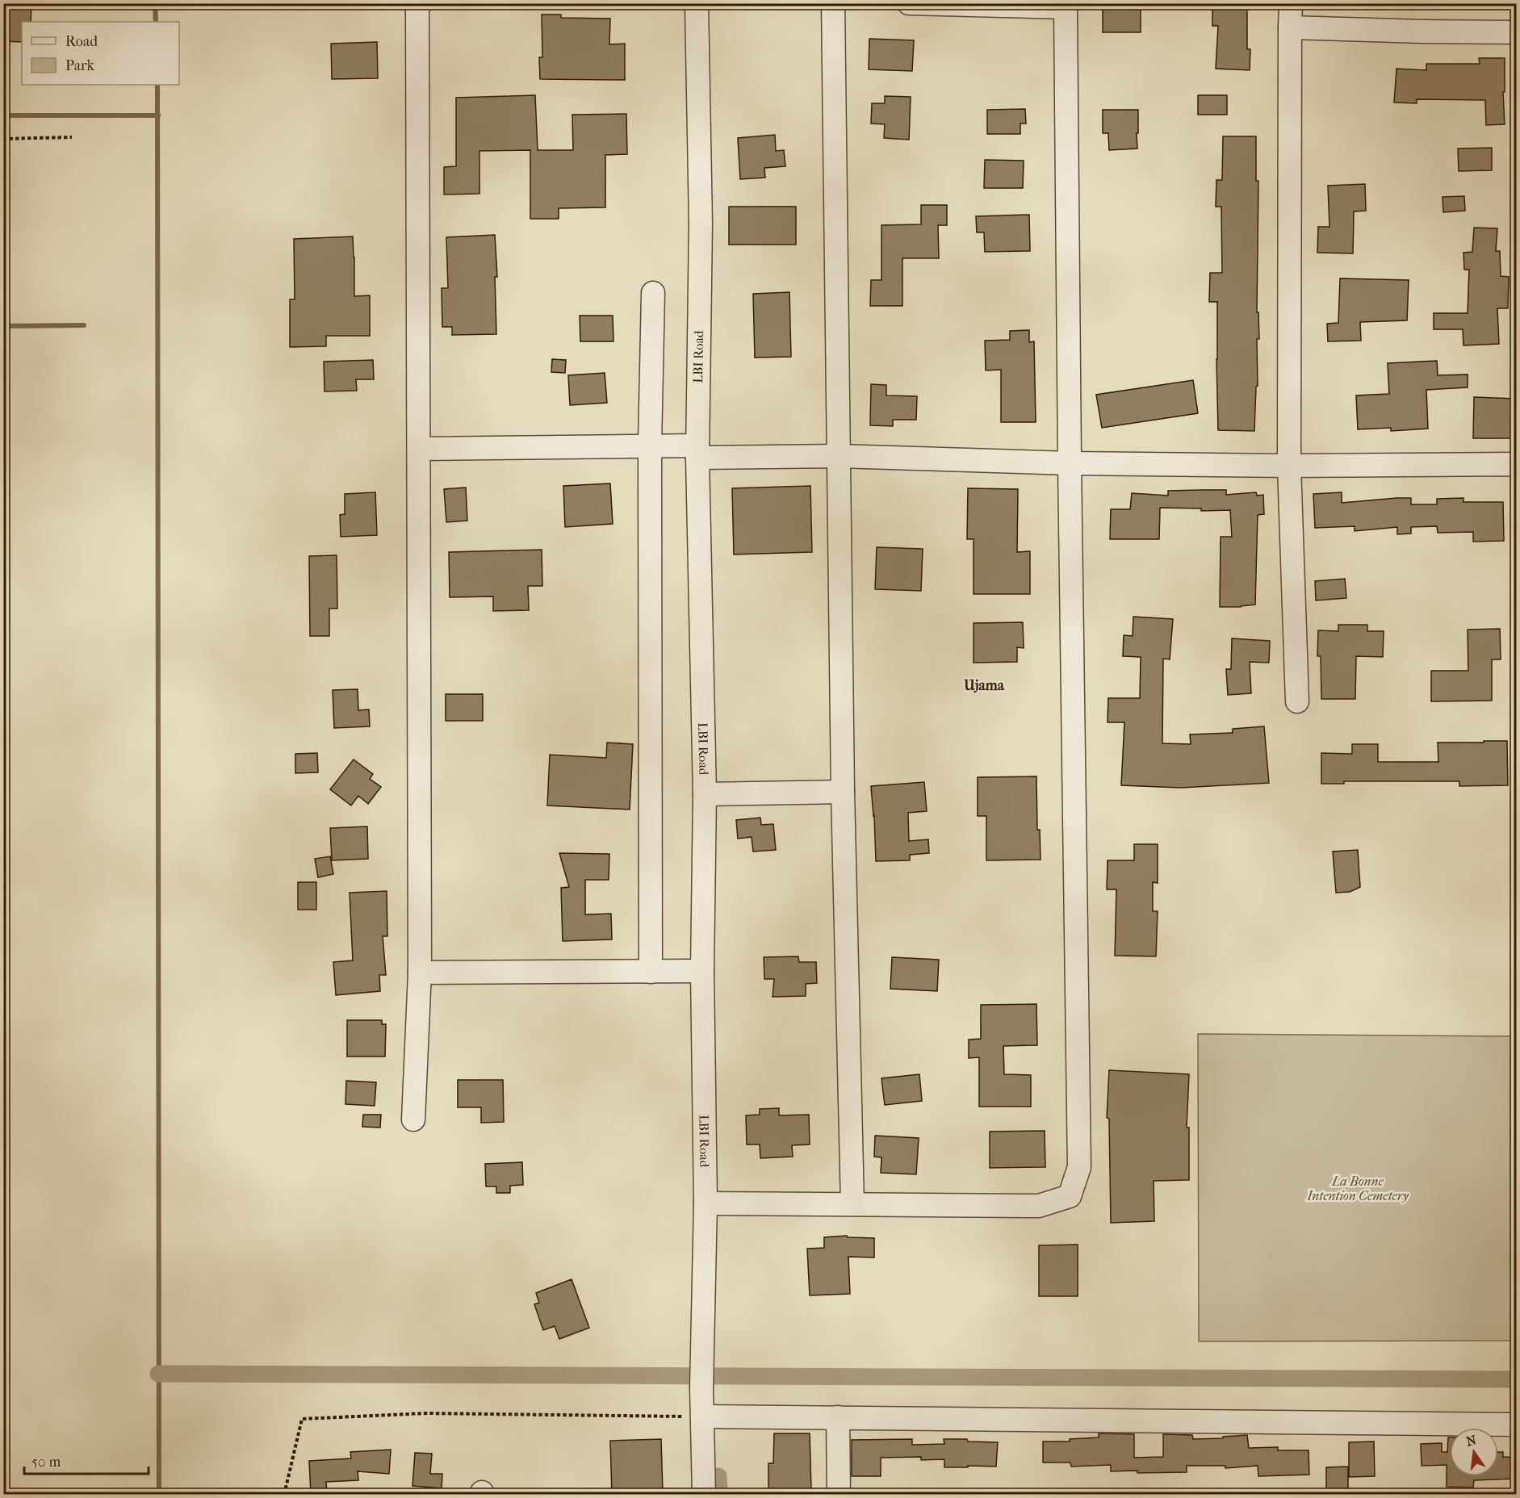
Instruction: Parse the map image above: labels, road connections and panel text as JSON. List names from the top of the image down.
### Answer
{
  "streets": {
    "street": ["LBI Road"]
  },
  "districts": ["Ujama"],
  "parks": ["La Bonne Intention Cemetery"],
  "legend": ["Road", "Park"],
  "scale_bar": "50 m",
  "north": "top"
}
